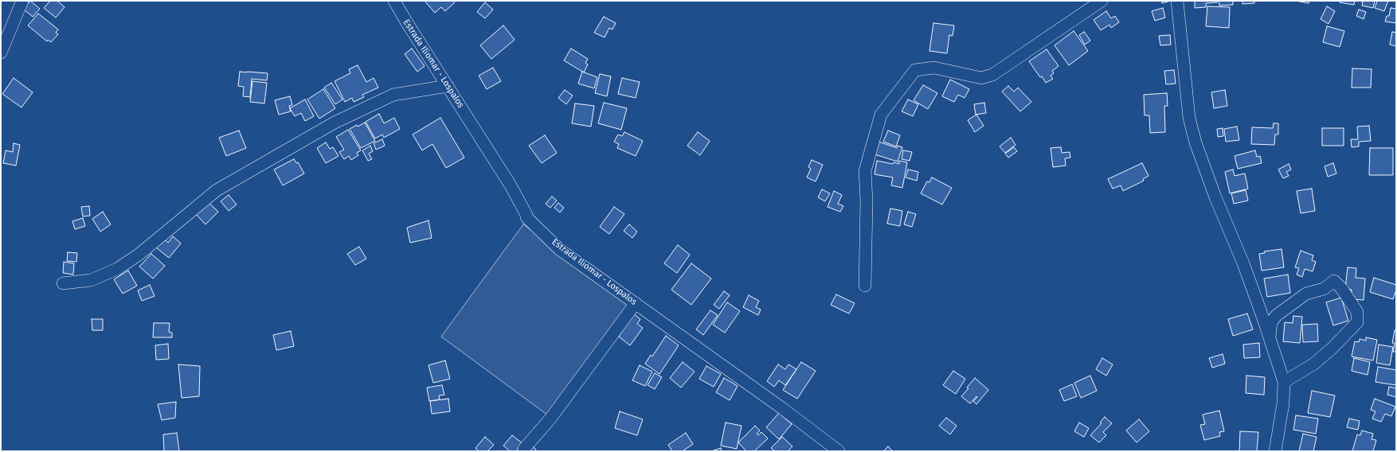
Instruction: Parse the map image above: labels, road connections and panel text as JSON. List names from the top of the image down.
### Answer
{
  "streets": {
    "street": ["Estrada Iliomar - Lospalos"]
  }
}
